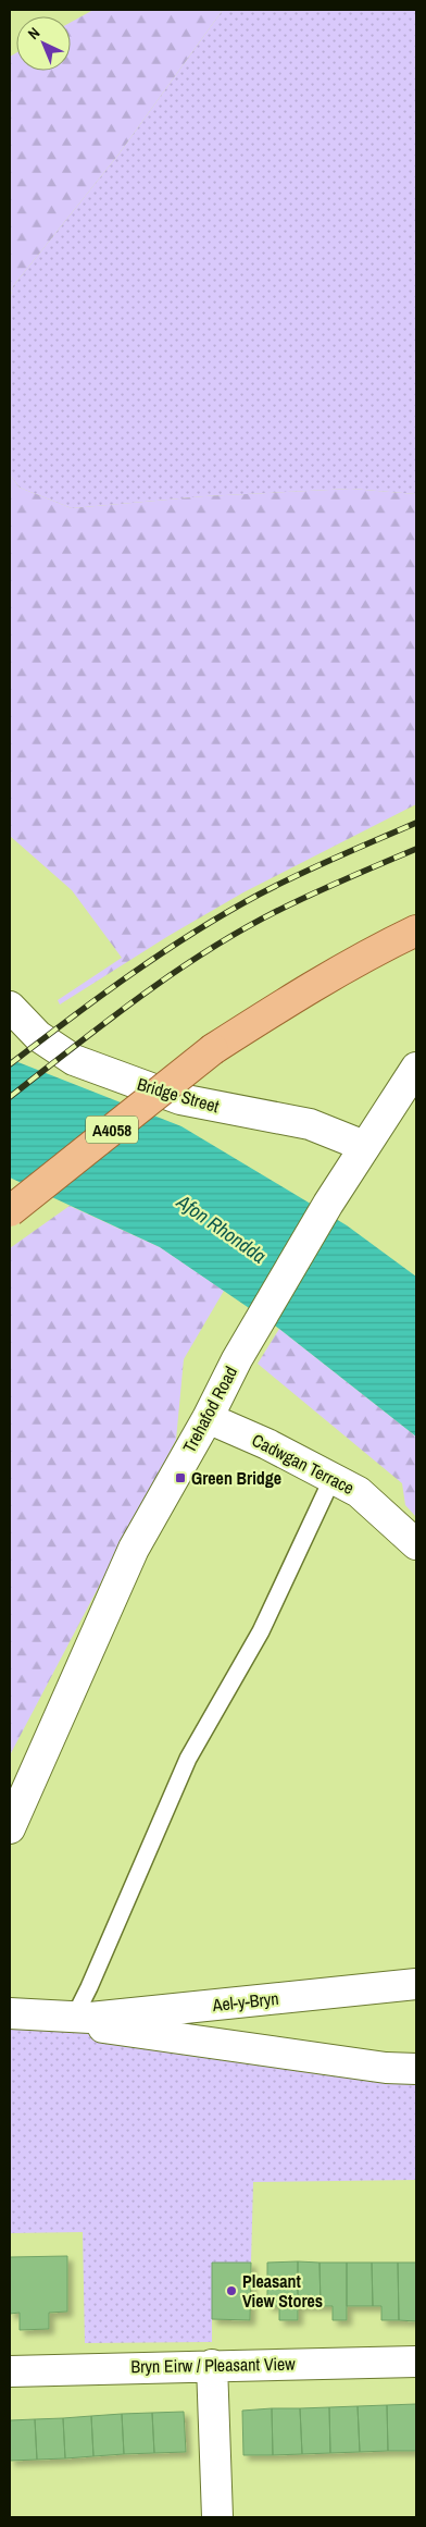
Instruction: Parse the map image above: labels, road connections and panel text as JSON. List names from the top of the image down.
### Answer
{
  "streets": {
    "main road": ["A4058"],
    "street": [
      "Bridge Street",
      "Trehafod Road",
      "Cadwgan Terrace",
      "Ael-y-Bryn",
      "Bryn Eirw / Pleasant View"
    ]
  },
  "crossings": [
    ["Bridge Street", "Trehafod Road"],
    ["Trehafod Road", "Cadwgan Terrace"]
  ],
  "water": ["Afon Rhondda"],
  "places": {
    "transit": ["Green Bridge"],
    "other": ["Pleasant View Stores"]
  },
  "north": "top left"
}
